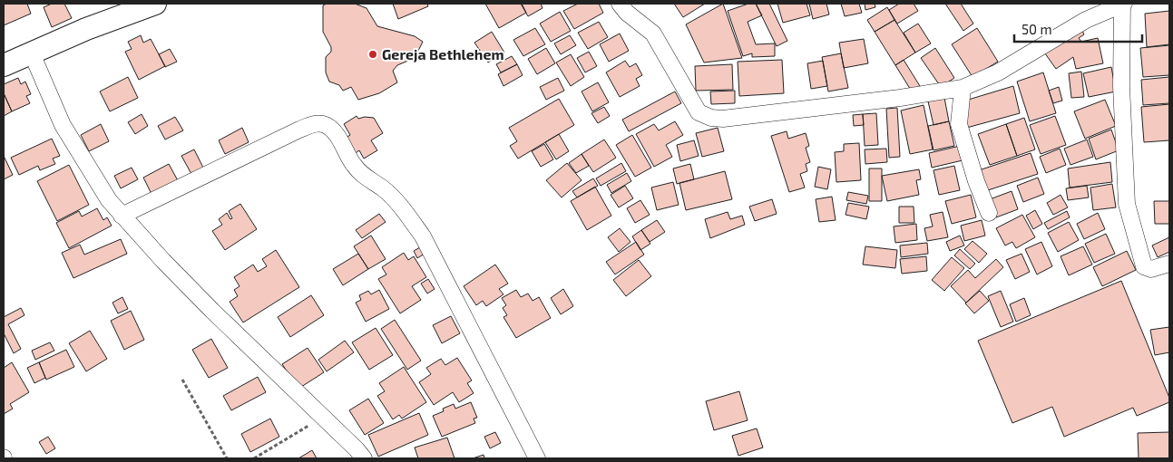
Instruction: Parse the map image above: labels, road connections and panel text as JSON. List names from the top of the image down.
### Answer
{
  "places": ["Gereja Bethlehem"],
  "scale_bar": "50 m"
}
